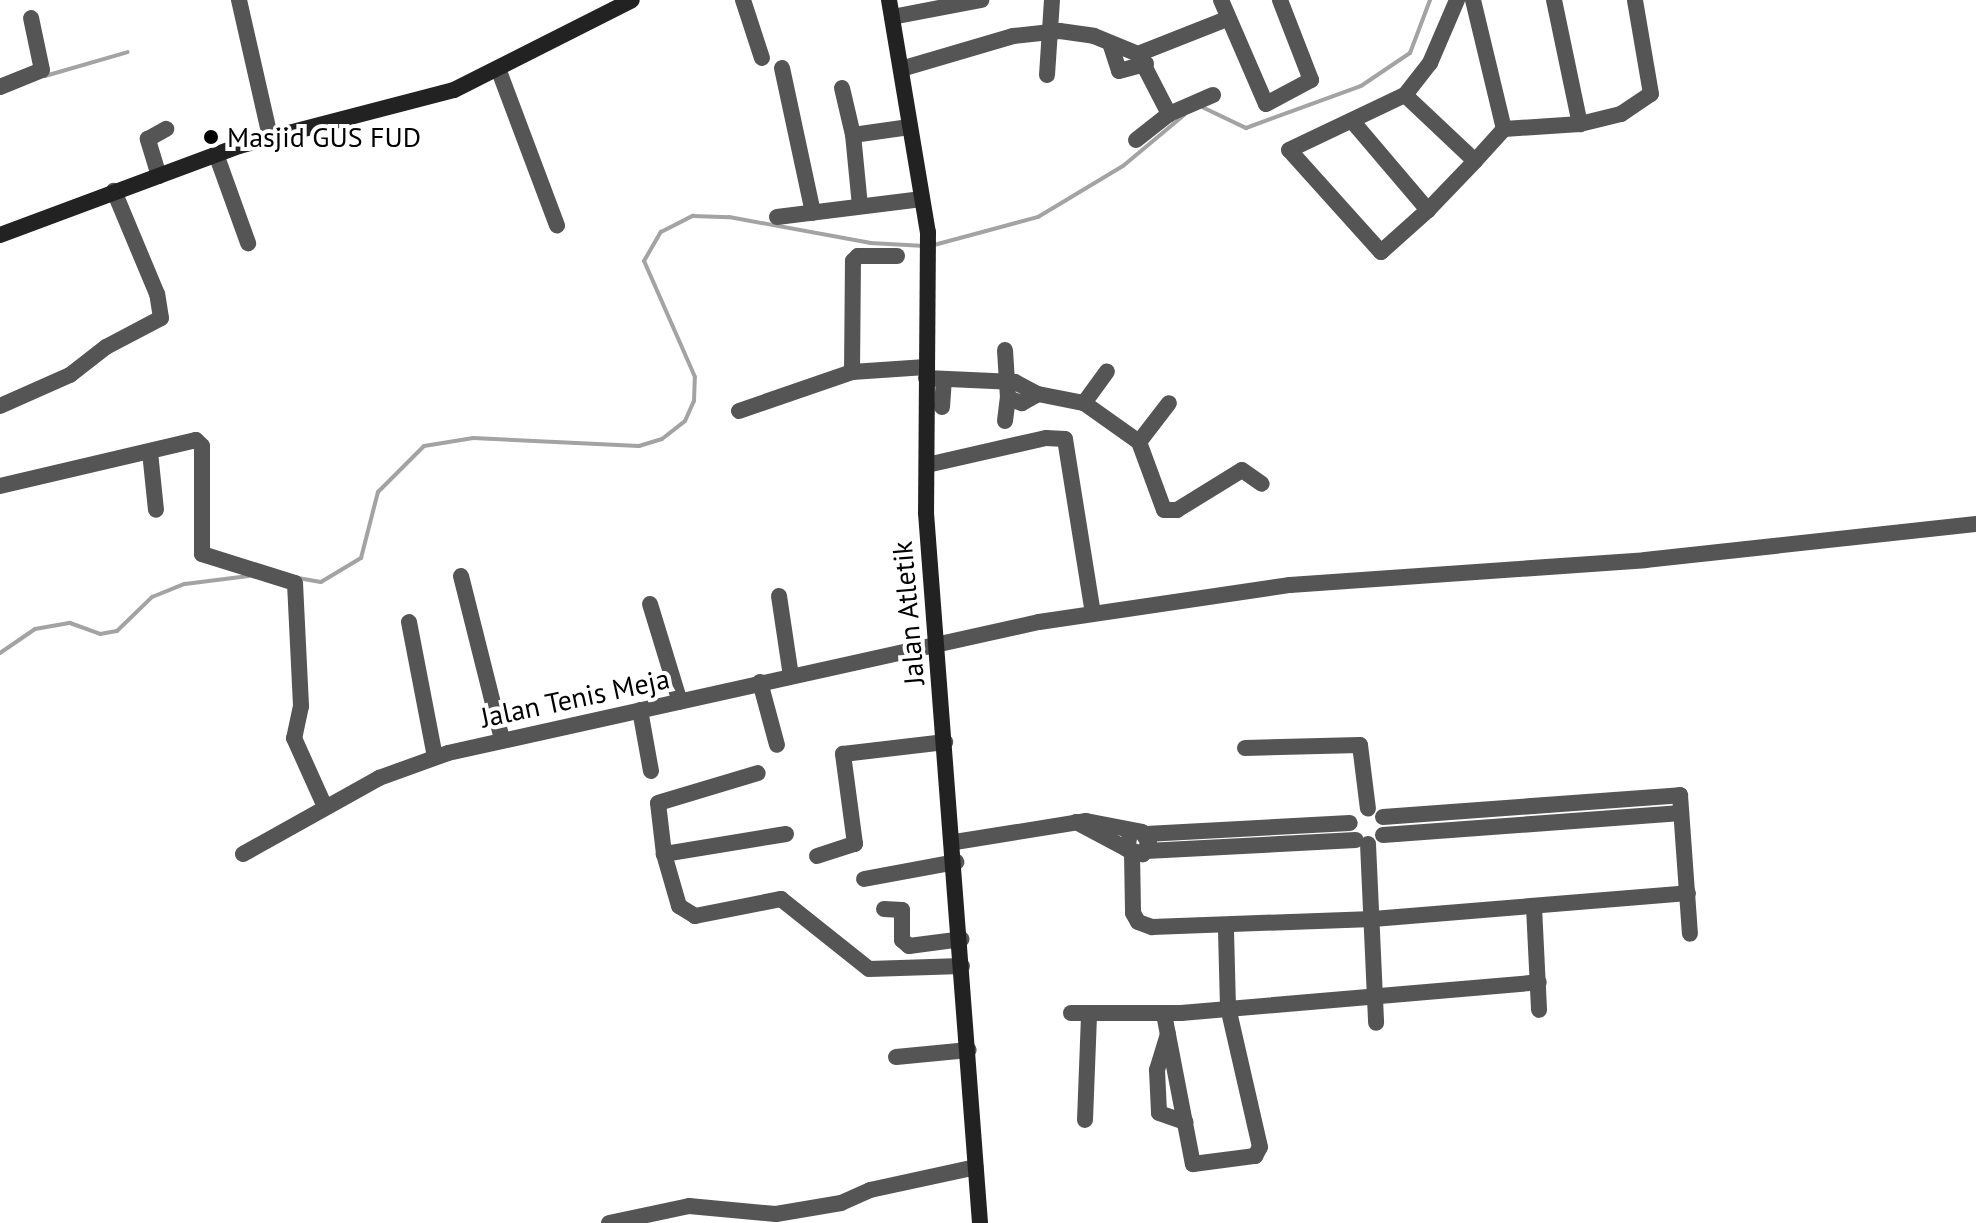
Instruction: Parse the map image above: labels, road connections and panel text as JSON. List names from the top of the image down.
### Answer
{
  "streets": {
    "street": ["Jalan Atletik", "Jalan Tenis Meja"]
  },
  "crossings": [
    ["Jalan Atletik", "Jalan Tenis Meja"]
  ],
  "places": ["Masjid GUS FUD"]
}
